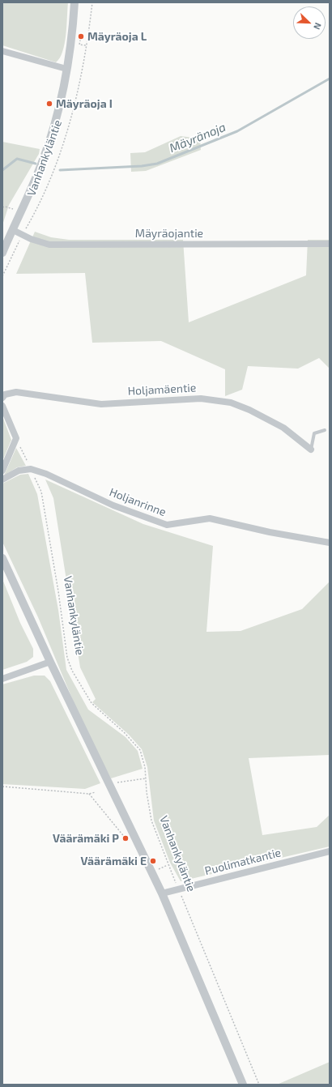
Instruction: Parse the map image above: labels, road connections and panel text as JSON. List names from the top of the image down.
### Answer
{
  "streets": {
    "street": [
      "Vanhankyläntie",
      "Mäyräojantie",
      "Holjamäentie",
      "Holjanrinne",
      "Puolimatkantie"
    ]
  },
  "crossings": [
    ["Vanhankyläntie", "Mäyräojantie"],
    ["Vanhankyläntie", "Holjanrinne"],
    ["Vanhankyläntie", "Puolimatkantie"]
  ],
  "water": ["Mäyränoja"],
  "places": [
    "Mäyräoja L",
    "Mäyräoja I",
    "Väärämäki P",
    "Väärämäki E"
  ],
  "north": "bottom right"
}
